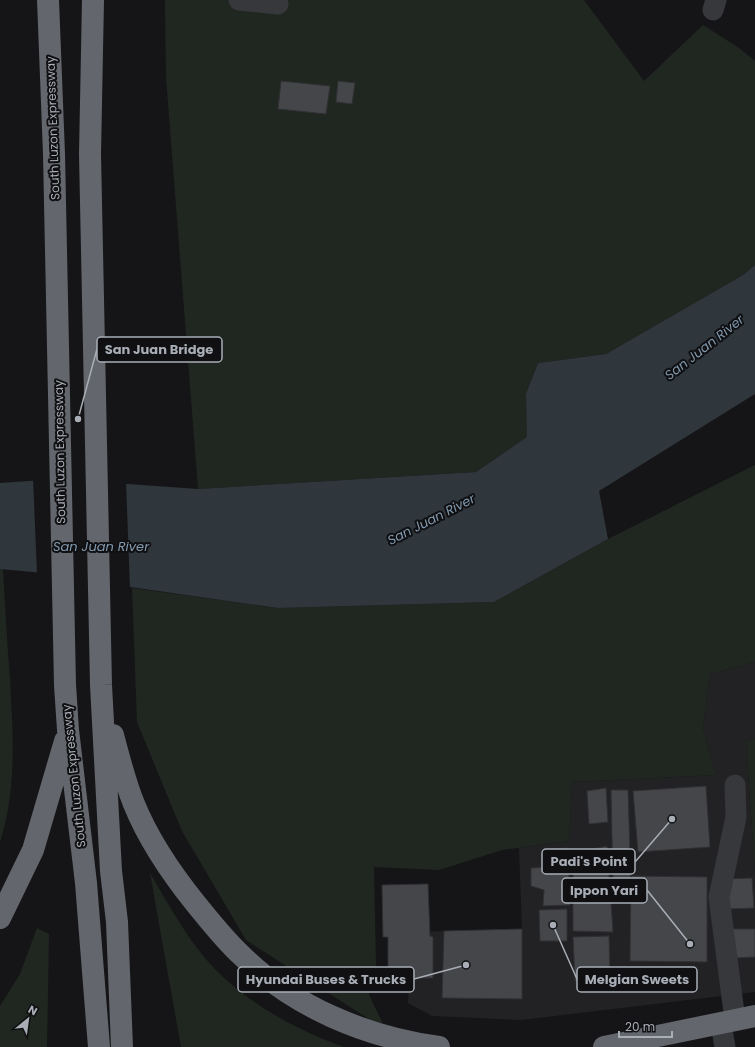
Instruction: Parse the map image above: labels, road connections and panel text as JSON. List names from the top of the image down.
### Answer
{
  "streets": {
    "highway": ["South Luzon Expressway"]
  },
  "water": ["San Juan River"],
  "places": [
    "San Juan Bridge",
    "Padi's Point",
    "Melgian Sweets",
    "Ippon Yari",
    "Hyundai Buses & Trucks"
  ],
  "scale_bar": "20 m",
  "north": "top right"
}
